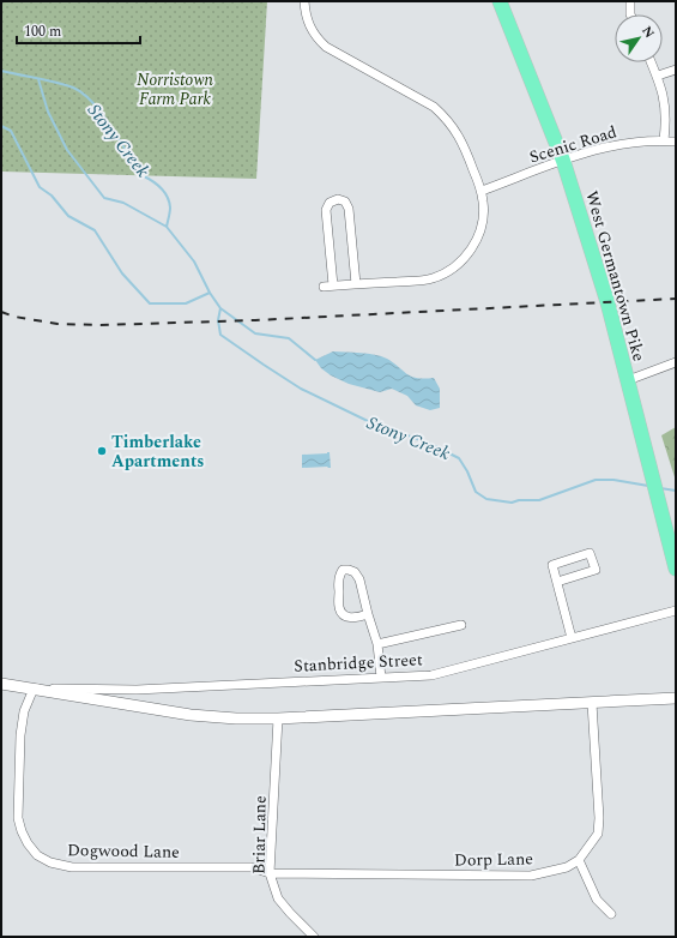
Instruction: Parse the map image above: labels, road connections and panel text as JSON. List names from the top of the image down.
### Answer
{
  "streets": {
    "main road": ["West Germantown Pike"],
    "street": [
      "Scenic Road",
      "Stanbridge Street",
      "Briar Lane",
      "Dogwood Lane",
      "Dorp Lane"
    ]
  },
  "crossings": [
    ["Scenic Road", "West Germantown Pike"],
    ["Stanbridge Street", "Briar Lane"],
    ["Stanbridge Street", "Dogwood Lane"],
    ["Stanbridge Street", "Dorp Lane"],
    ["Briar Lane", "Dogwood Lane"],
    ["Briar Lane", "Dorp Lane"],
    ["Dogwood Lane", "Dorp Lane"]
  ],
  "water": ["Stony Creek"],
  "parks": ["Norristown Farm Park"],
  "places": ["Timberlake Apartments"],
  "scale_bar": "100 m",
  "north": "top right"
}
